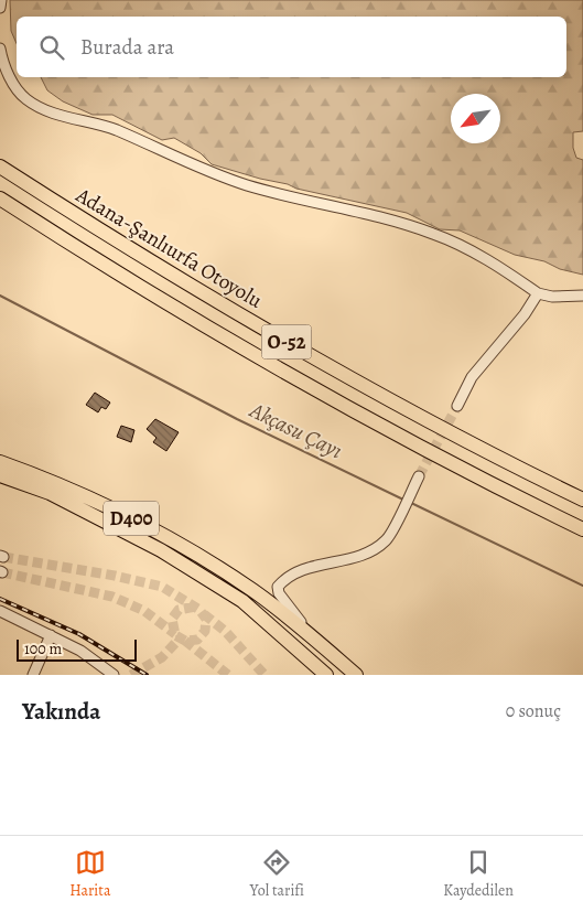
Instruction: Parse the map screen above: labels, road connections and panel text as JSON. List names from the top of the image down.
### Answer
{
  "streets": {
    "highway": ["Adana-Şanlıurfa Otoyolu", "O-52", "D400"]
  },
  "water": ["Akçasu Çayı"],
  "scale_bar": "100 m",
  "north": "bottom left",
  "page": {
    "search": "Burada ara",
    "scale": "100 m",
    "heading": ["Yakında", "0 sonuç"],
    "nav": ["Harita", "Yol tarifi", "Kaydedilen"]
  }
}
